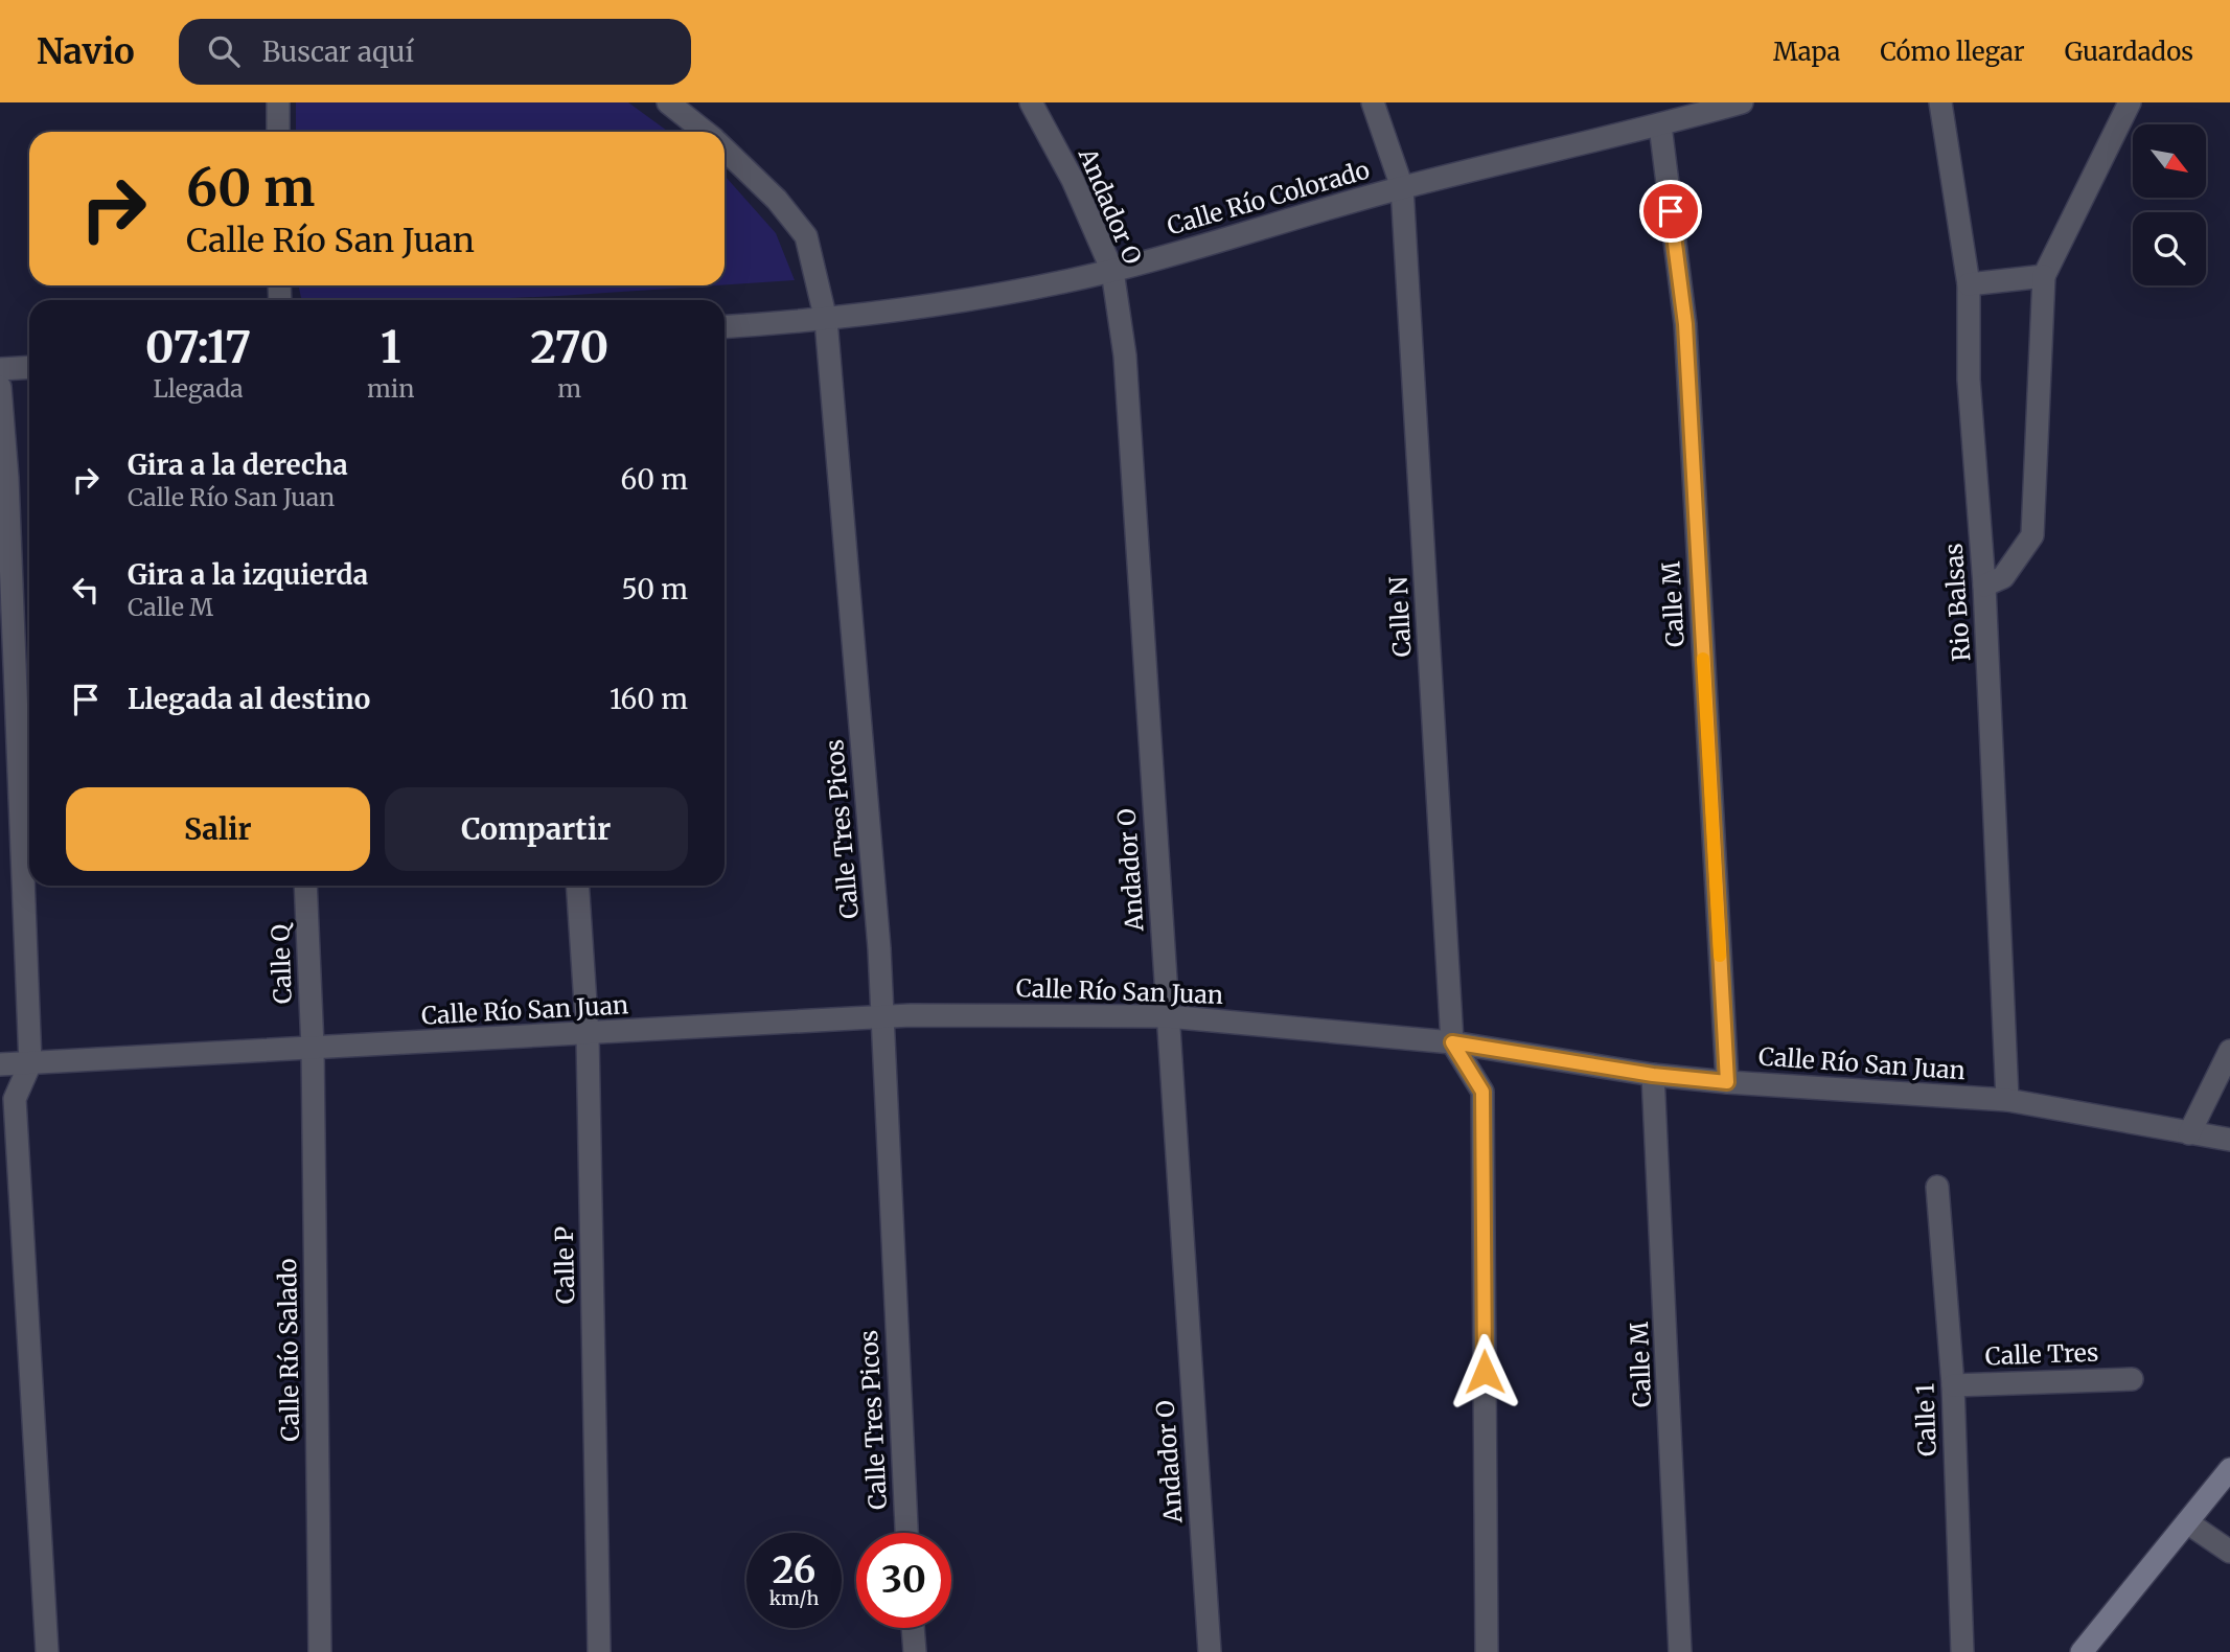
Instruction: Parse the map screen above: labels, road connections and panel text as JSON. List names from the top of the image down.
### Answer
{
  "streets": {
    "street": [
      "Calle Río Colorado",
      "Andador O",
      "Rio Balsas",
      "Calle M",
      "Calle N",
      "Calle Tres Picos",
      "Calle Q",
      "Calle Río San Juan",
      "Calle P",
      "Calle Río Salado",
      "Calle Tres",
      "Calle 1"
    ]
  },
  "crossings": [
    ["Calle Río Colorado", "Andador O"],
    ["Calle Río Colorado", "Calle M"],
    ["Calle Río Colorado", "Calle N"],
    ["Calle Río Colorado", "Calle Tres Picos"],
    ["Andador O", "Calle Río San Juan"],
    ["Rio Balsas", "Calle Río San Juan"],
    ["Calle M", "Calle Río San Juan"],
    ["Calle N", "Calle Río San Juan"],
    ["Calle Tres Picos", "Calle Río San Juan"],
    ["Calle Q", "Calle Río San Juan"],
    ["Calle Q", "Calle Río Salado"],
    ["Calle Río San Juan", "Calle P"],
    ["Calle Río San Juan", "Calle Río Salado"],
    ["Calle Tres", "Calle 1"]
  ],
  "north": "bottom right",
  "page": {
    "header": "Navio",
    "search": "Buscar aquí",
    "nav": ["Mapa", "Cómo llegar", "Guardados"],
    "turn": ["60 m", "Calle Río San Juan"],
    "eta": [
      "07:17",
      "Llegada",
      "1",
      "min",
      "270",
      "m"
    ],
    "list": [
      {
        "name": "Gira a la derecha",
        "note": "Calle Río San Juan",
        "value": "60 m"
      },
      {
        "name": "Gira a la izquierda",
        "note": "Calle M",
        "value": "50 m"
      },
      {
        "name": "Llegada al destino",
        "value": "160 m"
      }
    ],
    "buttons": ["Salir", "Compartir"],
    "speed": "26 km/h",
    "limit": "30"
  }
}
